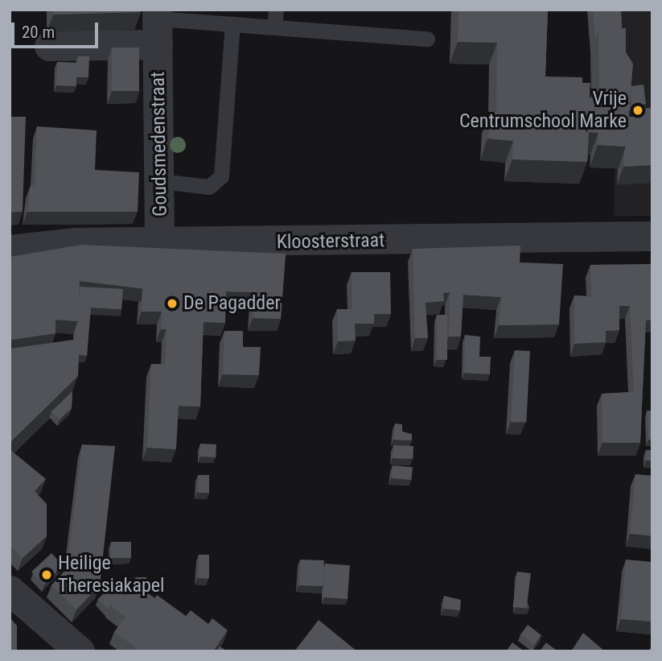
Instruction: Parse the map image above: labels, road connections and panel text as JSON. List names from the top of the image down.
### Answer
{
  "streets": {
    "street": ["Goudsmedenstraat", "Kloosterstraat"]
  },
  "crossings": [
    ["Goudsmedenstraat", "Kloosterstraat"]
  ],
  "places": ["Vrije Centrumschool Marke", "De Pagadder", "Heilige Theresiakapel"],
  "scale_bar": "20 m"
}
